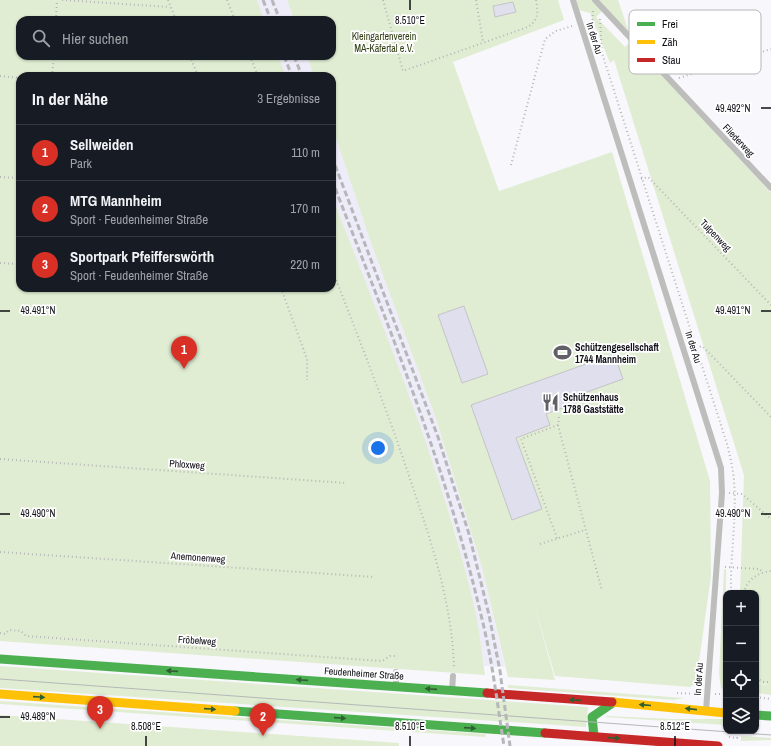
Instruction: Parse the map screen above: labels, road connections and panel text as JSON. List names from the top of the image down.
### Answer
{
  "streets": {
    "main road": ["Feudenheimer Straße"],
    "lane": ["In der Au", "Fliederweg"],
    "path": [
      "Tulpenweg",
      "Phloxweg",
      "Anemonenweg",
      "Fröbelweg"
    ]
  },
  "crossings": [
    ["In der Au", "Feudenheimer Straße"]
  ],
  "parks": ["Kleingartenverein MA-Käfertal e.V."],
  "places": {
    "sports": ["Schützengesellschaft 1744 Mannheim"],
    "restaurant": ["Schützenhaus 1788 Gaststätte"]
  },
  "legend": ["Frei", "Zäh", "Stau"],
  "page": {
    "search": "Hier suchen",
    "heading": ["In der Nähe", "3 Ergebnisse"],
    "list": [
      {
        "mark": "1",
        "name": "Sellweiden",
        "note": "Park",
        "value": "110 m"
      },
      {
        "mark": "2",
        "name": "MTG Mannheim",
        "note": "Sport · Feudenheimer Straße",
        "value": "170 m"
      },
      {
        "mark": "3",
        "name": "Sportpark Pfeifferswörth",
        "note": "Sport · Feudenheimer Straße",
        "value": "220 m"
      }
    ],
    "pins": ["1", "3", "2"],
    "map_buttons": ["+", "−"]
  },
  "coordinates": [
    "8.510°E",
    "49.492°N",
    "49.491°N",
    "49.490°N",
    "49.489°N",
    "8.508°E",
    "8.512°E"
  ]
}
